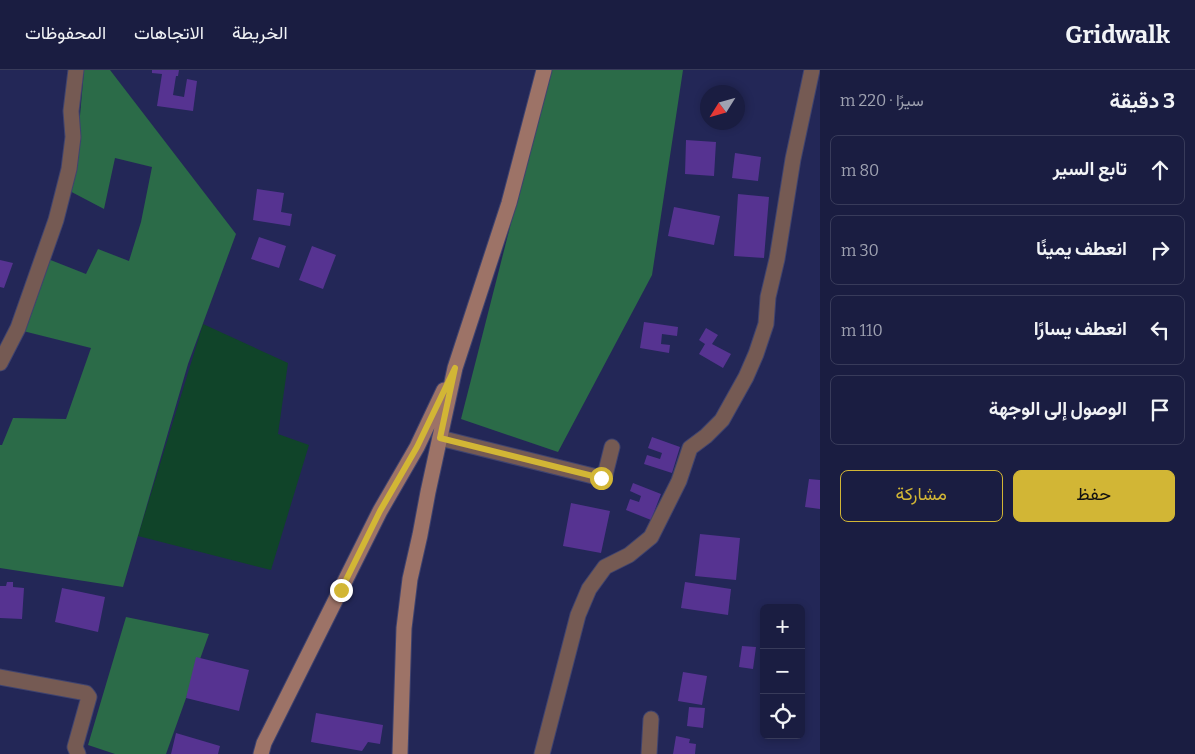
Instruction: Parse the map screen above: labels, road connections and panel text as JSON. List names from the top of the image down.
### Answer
{
  "north": "bottom left",
  "page": {
    "header": "Gridwalk",
    "nav": ["الخريطة", "الاتجاهات", "المحفوظات"],
    "heading": ["3 دقيقة", "سيرًا · 220 m"],
    "list": [
      ["تابع السير", "80 m"],
      ["انعطف يمينًا", "30 m"],
      ["انعطف يسارًا", "110 m"],
      "الوصول إلى الوجهة"
    ],
    "buttons": ["حفظ", "مشاركة"],
    "map_buttons": ["+", "−"]
  }
}
